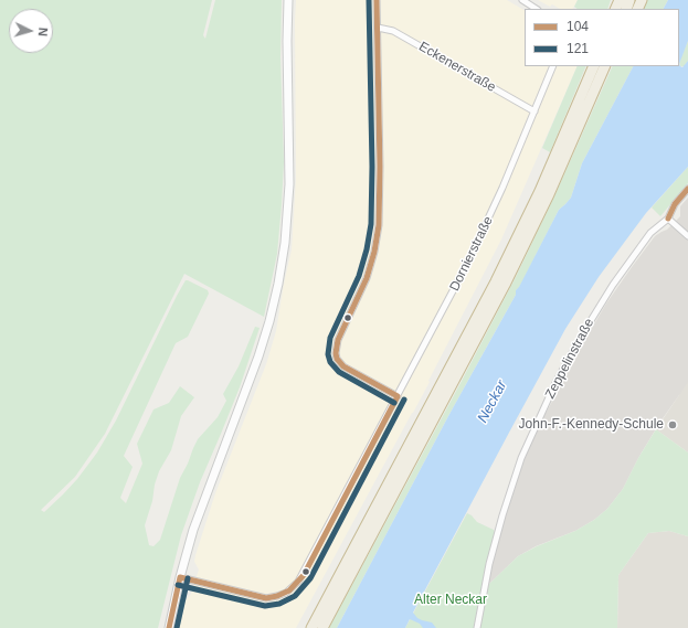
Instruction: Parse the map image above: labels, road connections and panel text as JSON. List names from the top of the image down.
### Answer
{
  "streets": {
    "street": ["Eckenerstraße", "Dornierstraße", "Zeppelinstraße"]
  },
  "crossings": [
    ["Eckenerstraße", "Dornierstraße"]
  ],
  "water": ["Neckar"],
  "parks": ["Alter Neckar"],
  "places": ["John-F.-Kennedy-Schule"],
  "lines": ["transit line 104", "transit line 121"],
  "legend": ["104", "121"],
  "north": "right"
}
